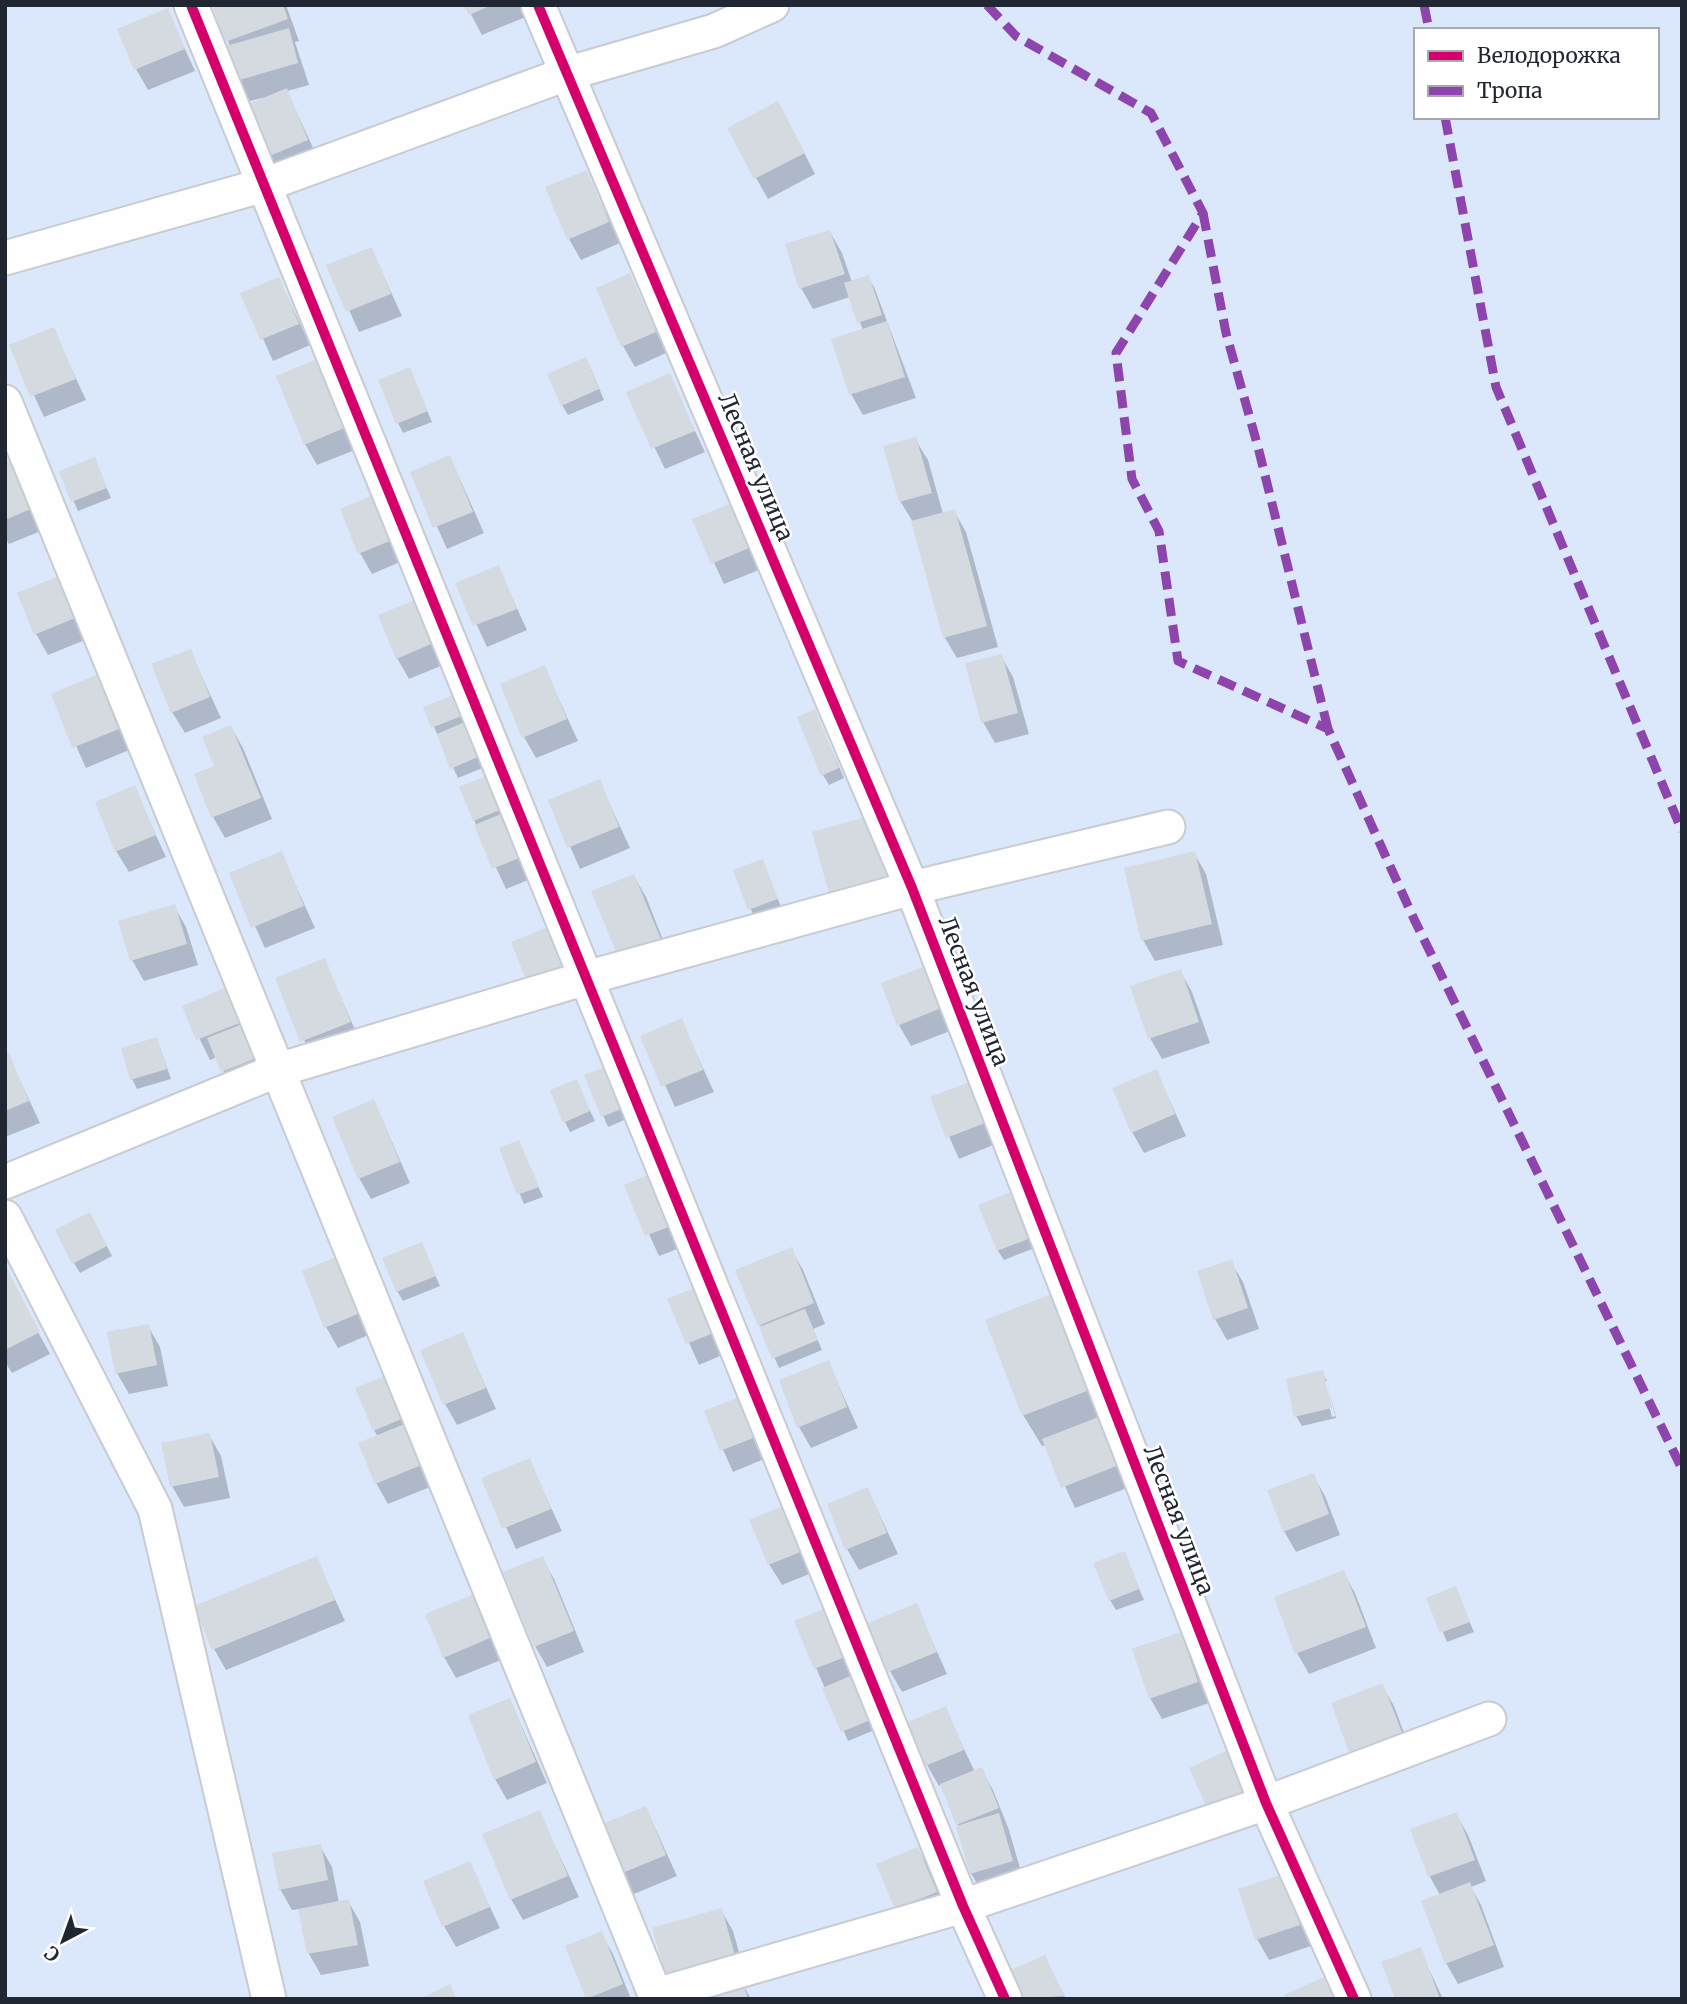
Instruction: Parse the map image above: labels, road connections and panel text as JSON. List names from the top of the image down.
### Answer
{
  "streets": {
    "street": ["Лесная улица"]
  },
  "legend": ["Велодорожка", "Тропа"],
  "north": "bottom left"
}
